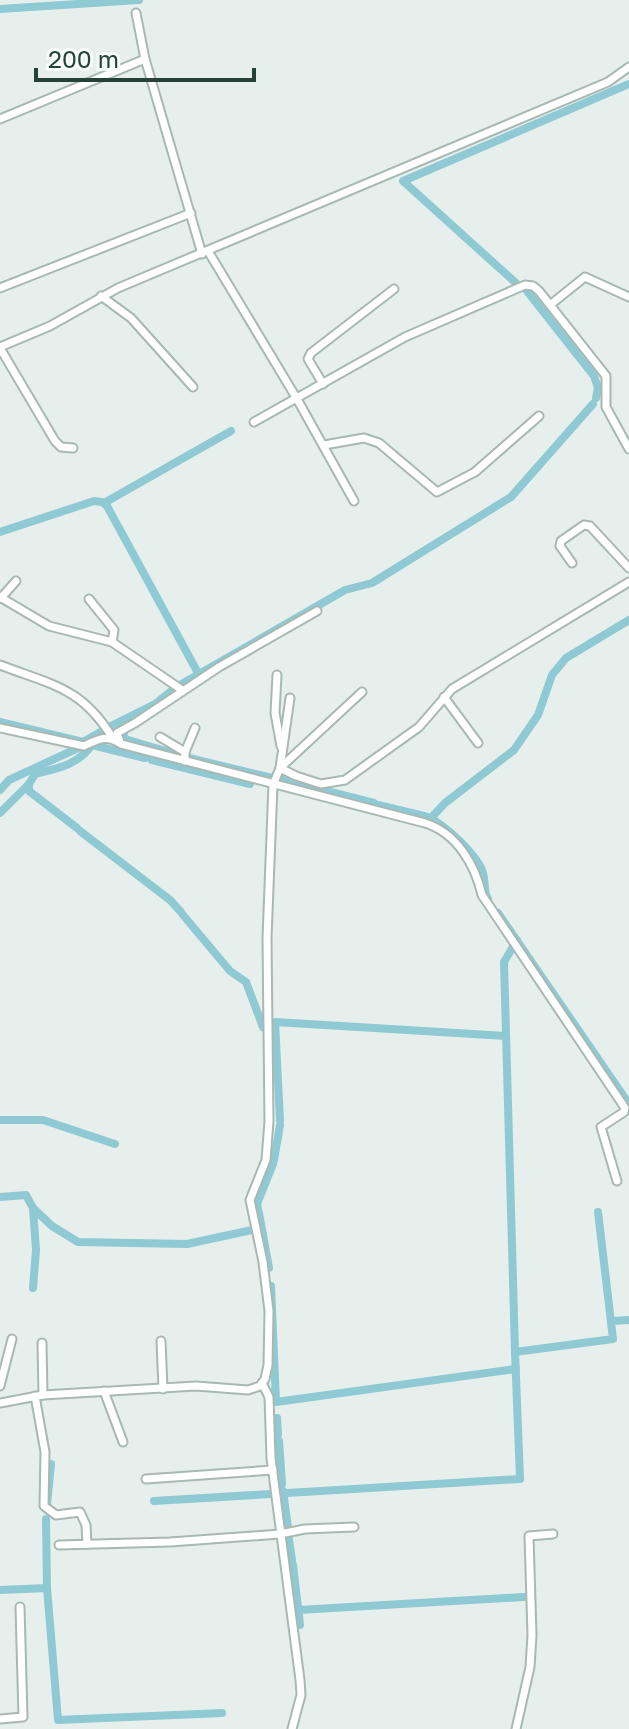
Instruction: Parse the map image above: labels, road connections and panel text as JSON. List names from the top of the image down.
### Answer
{
  "scale_bar": "200 m"
}
